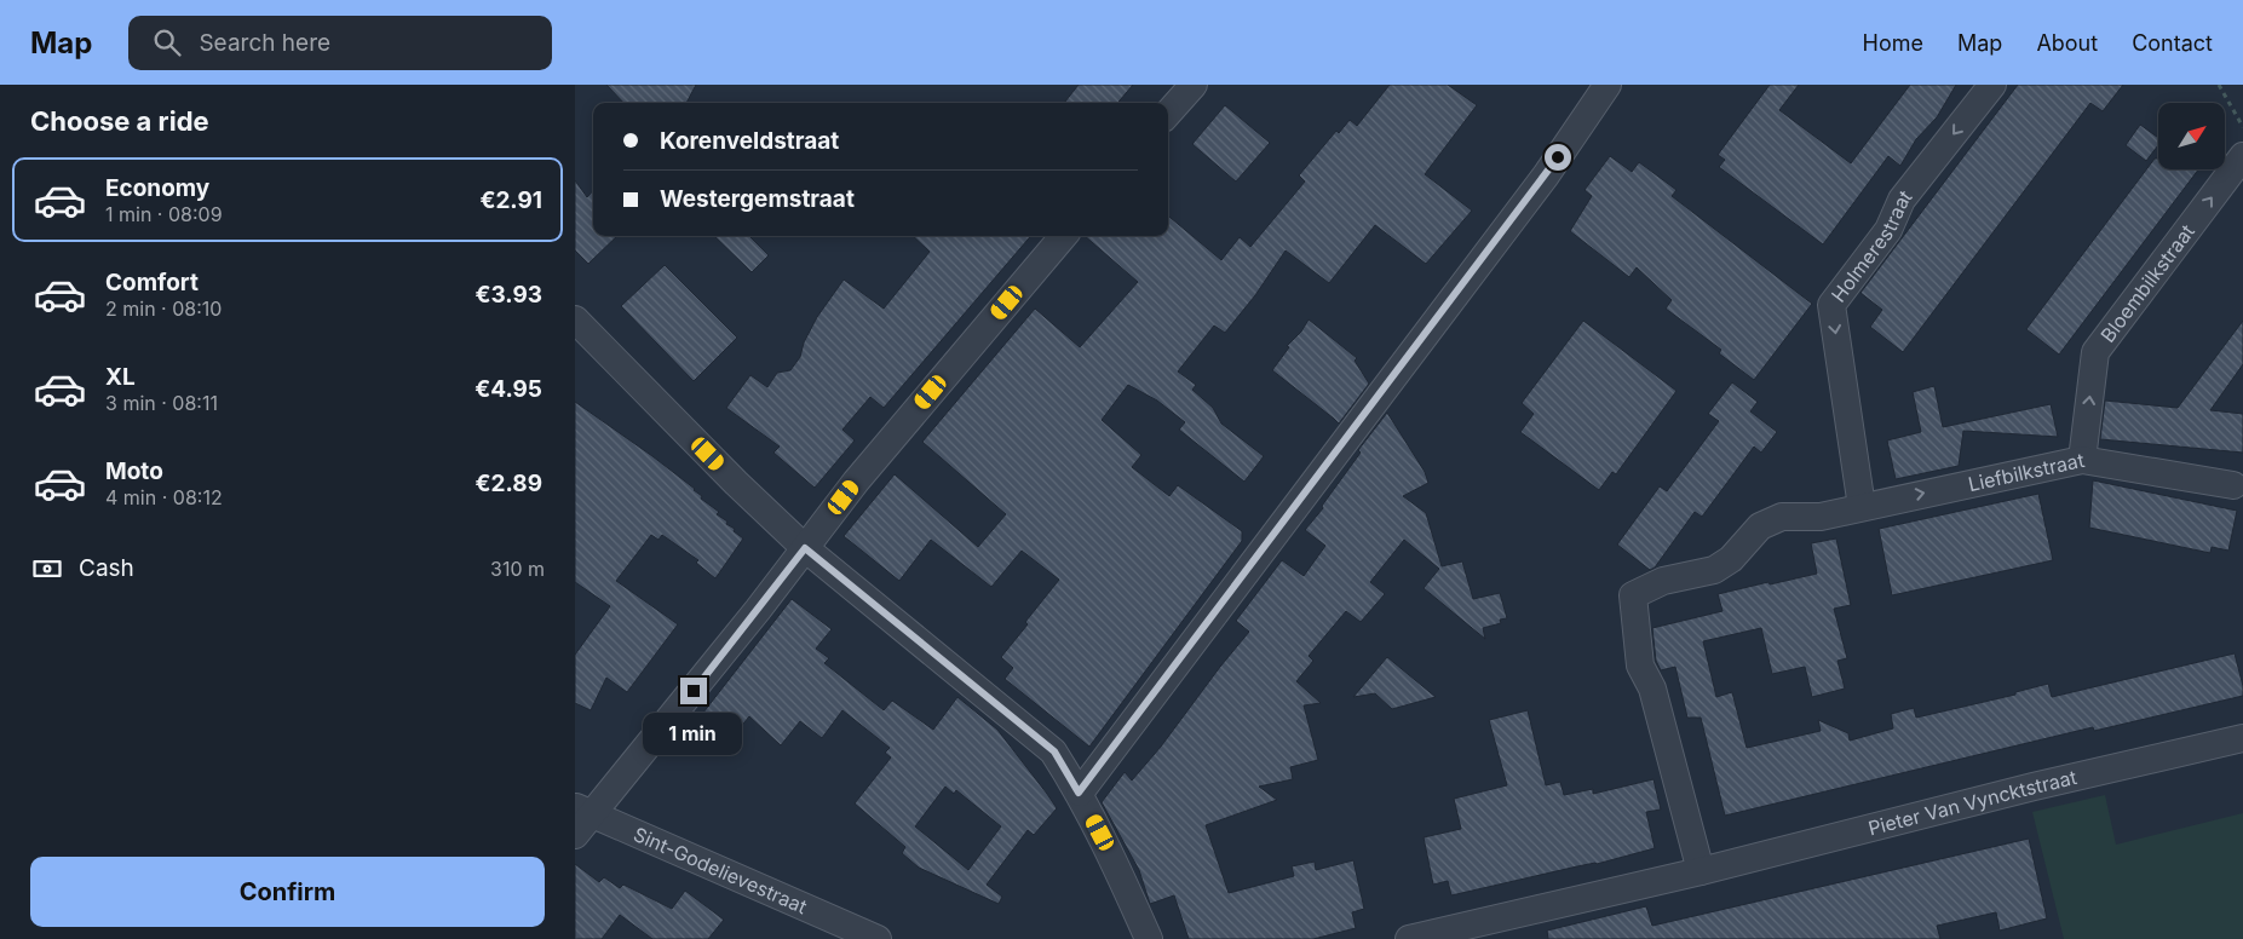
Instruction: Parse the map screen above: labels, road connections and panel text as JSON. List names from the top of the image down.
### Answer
{
  "streets": {
    "street": [
      "Holmerestraat",
      "Bloembilkstraat",
      "Liefbilkstraat",
      "Pieter Van Vyncktstraat",
      "Sint-Godelievestraat"
    ]
  },
  "crossings": [
    ["Holmerestraat", "Liefbilkstraat"],
    ["Bloembilkstraat", "Liefbilkstraat"],
    ["Liefbilkstraat", "Pieter Van Vyncktstraat"]
  ],
  "one_way": ["Holmerestraat", "Bloembilkstraat"],
  "north": "top right",
  "page": {
    "header": "Map",
    "search": "Search here",
    "nav": [
      "Home",
      "Map",
      "About",
      "Contact"
    ],
    "heading": "Choose a ride",
    "banner": ["Korenveldstraat", "Westergemstraat"],
    "list": [
      {
        "name": "Economy",
        "note": "1 min · 08:09",
        "value": "€2.91"
      },
      {
        "name": "Comfort",
        "note": "2 min · 08:10",
        "value": "€3.93"
      },
      {
        "name": "XL",
        "note": "3 min · 08:11",
        "value": "€4.95"
      },
      {
        "name": "Moto",
        "note": "4 min · 08:12",
        "value": "€2.89"
      }
    ],
    "pay": ["Cash", "310 m"],
    "bubble": "1 min",
    "buttons": "Confirm"
  }
}
